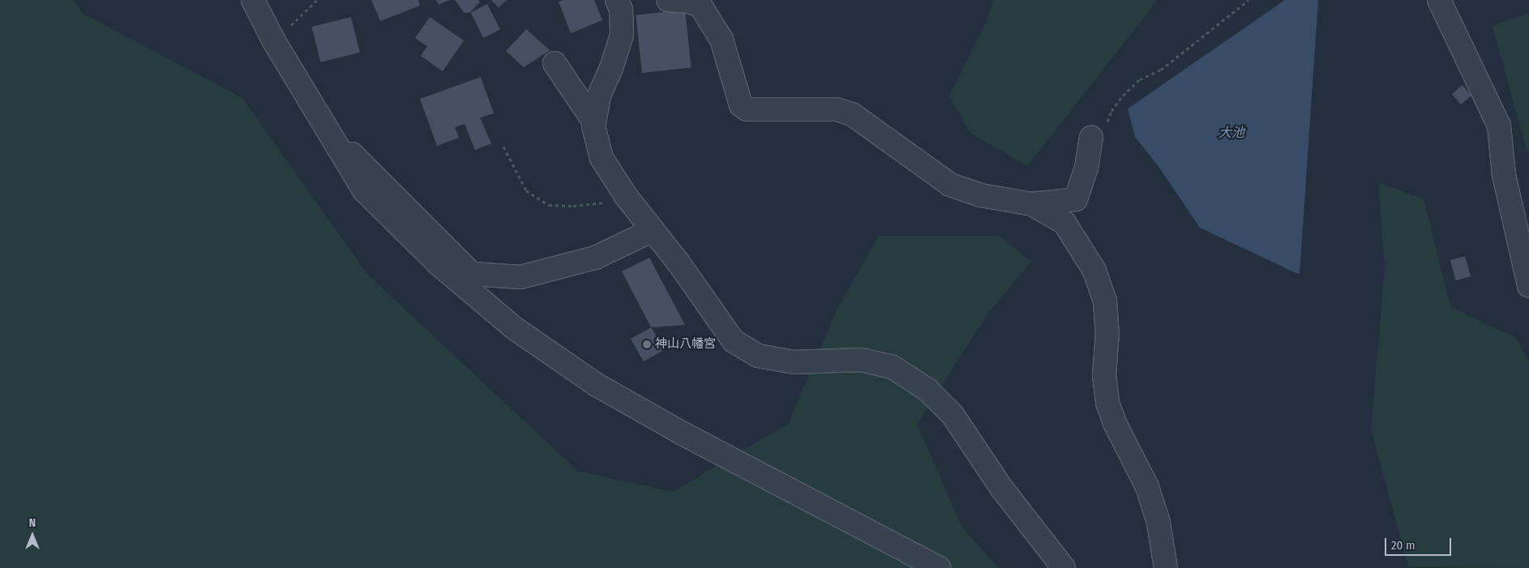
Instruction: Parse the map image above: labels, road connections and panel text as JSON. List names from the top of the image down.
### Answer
{
  "water": ["大池"],
  "places": ["神山八幡宮"],
  "scale_bar": "20 m",
  "north": "top"
}
